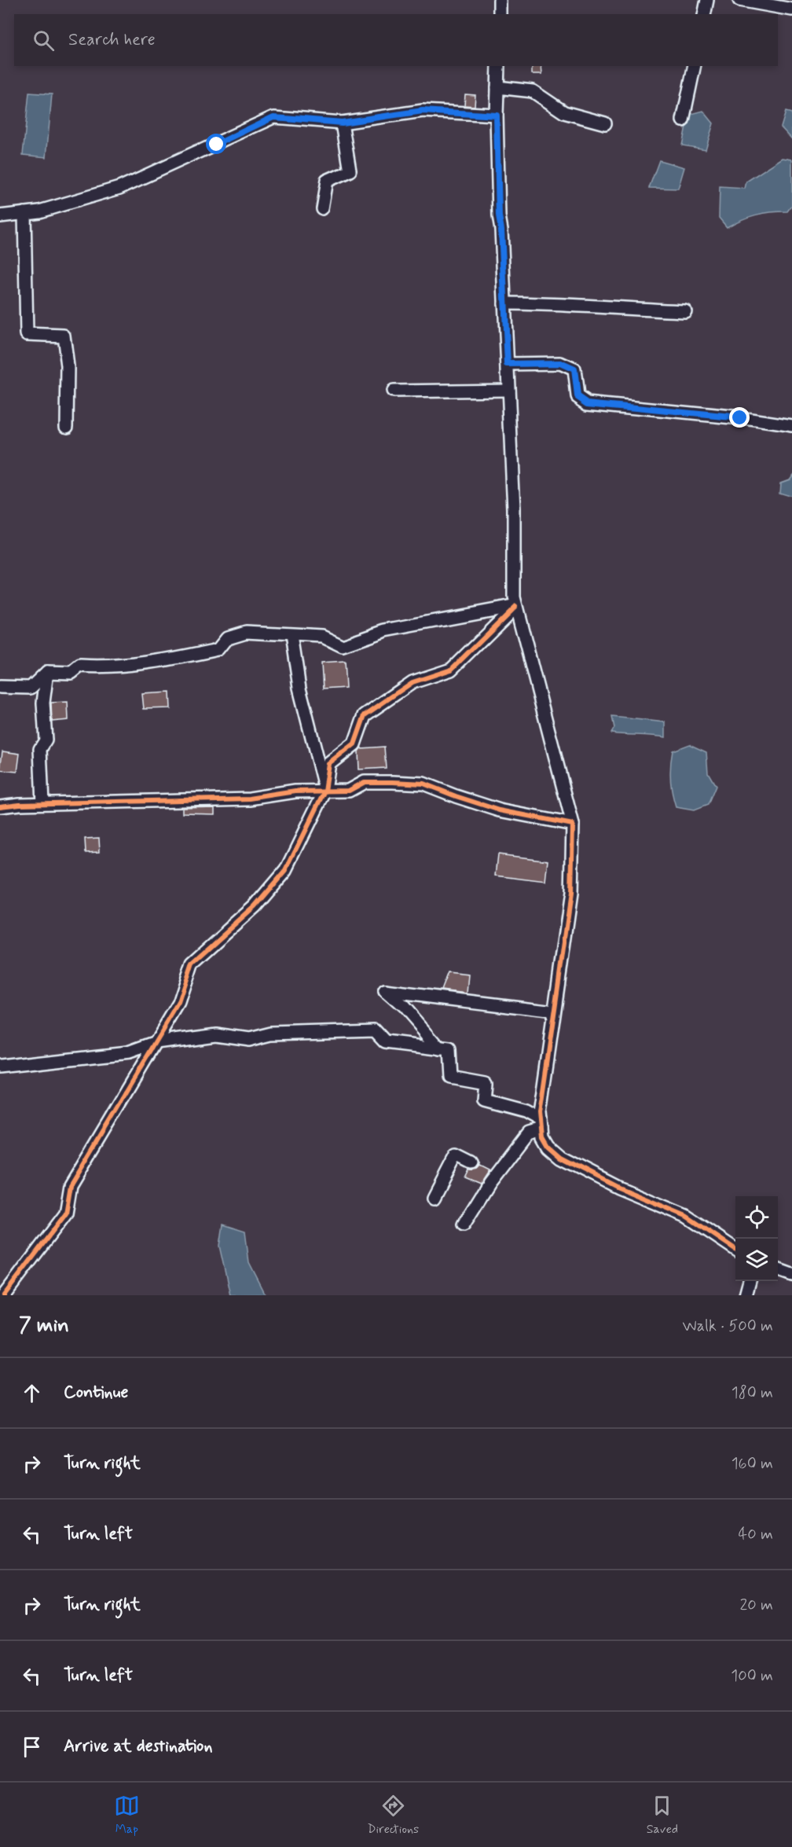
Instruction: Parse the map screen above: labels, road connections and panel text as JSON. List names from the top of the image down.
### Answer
{
  "page": {
    "search": "Search here",
    "heading": ["7 min", "Walk · 500 m"],
    "list": [
      ["Continue", "180 m"],
      ["Turn right", "160 m"],
      ["Turn left", "40 m"],
      ["Turn right", "20 m"],
      ["Turn left", "100 m"],
      "Arrive at destination"
    ],
    "nav": ["Map", "Directions", "Saved"]
  }
}
